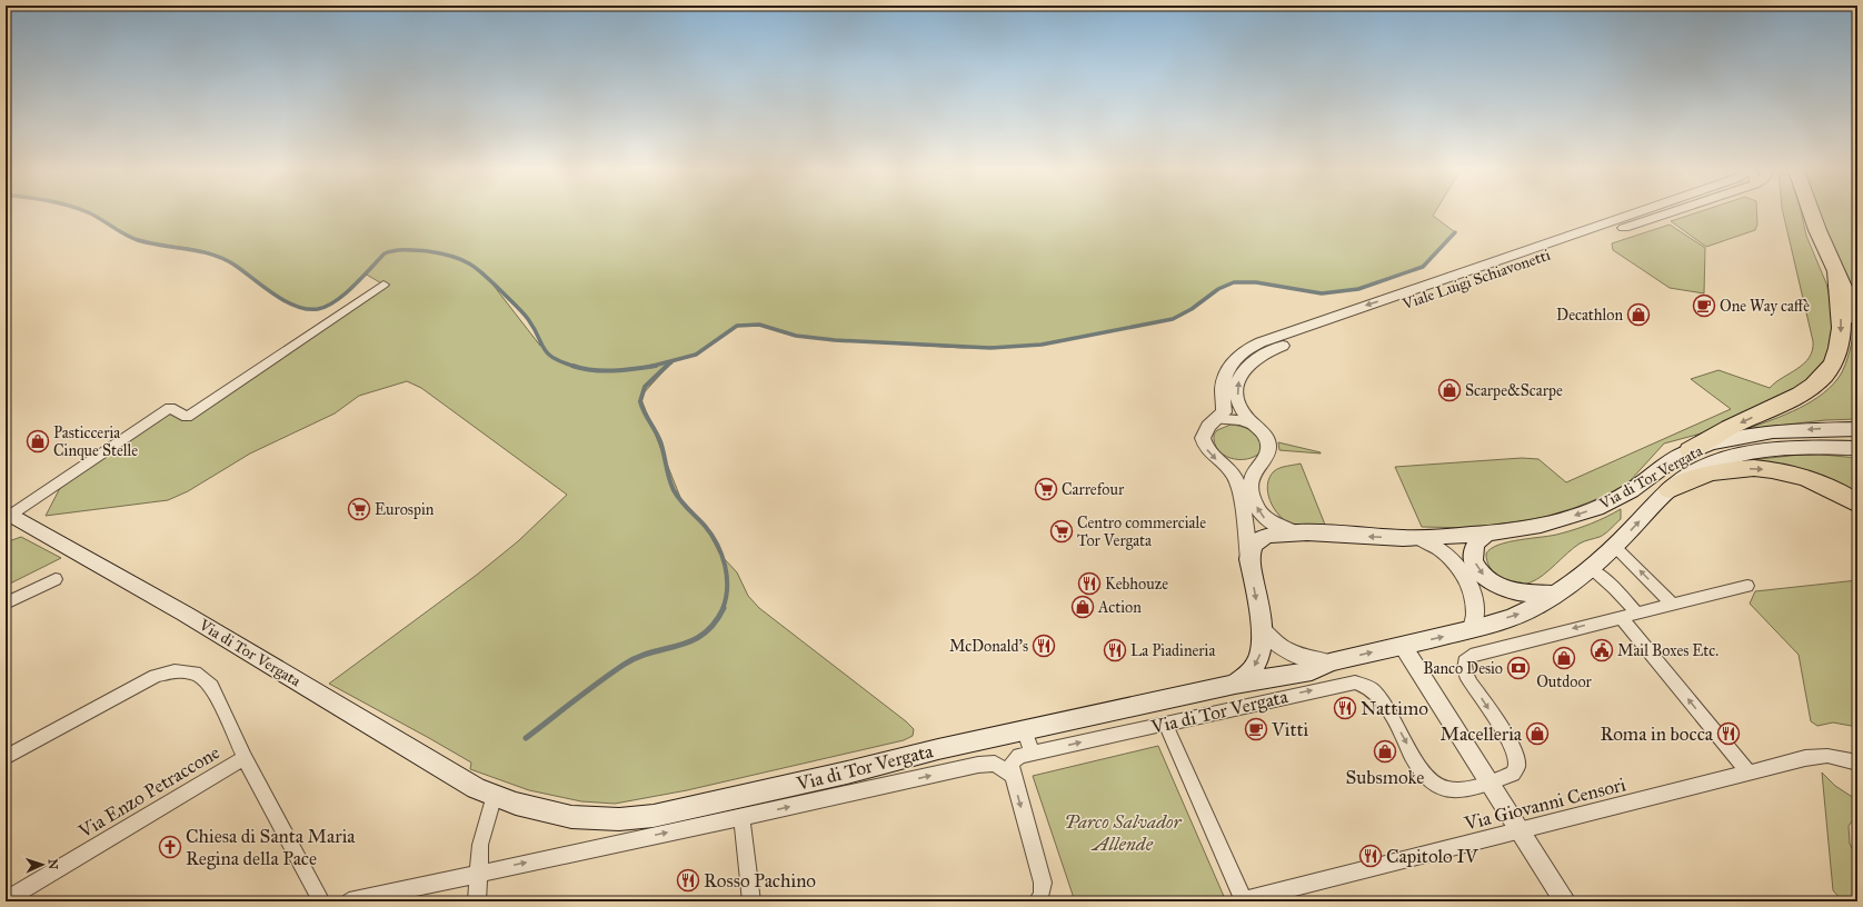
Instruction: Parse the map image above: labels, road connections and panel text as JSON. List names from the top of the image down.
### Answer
{
  "streets": {
    "main road": ["Via di Tor Vergata"],
    "street": ["Viale Luigi Schiavonetti", "Via Enzo Petraccone", "Via Giovanni Censori"]
  },
  "crossings": [
    ["Viale Luigi Schiavonetti", "Via di Tor Vergata"]
  ],
  "parks": ["Parco Salvador Allende"],
  "places": {
    "cafe": ["One Way caffè", "Vitti"],
    "shop": [
      "Decathlon",
      "Scarpe&Scarpe",
      "Pasticceria Cinque Stelle",
      "Action",
      "Outdoor",
      "Macelleria",
      "Subsmoke"
    ],
    "supermarket": ["Carrefour", "Eurospin", "Centro commerciale Tor Vergata"],
    "restaurant": [
      "Kebhouze",
      "McDonald's",
      "La Piadineria",
      "Nattimo",
      "Roma in bocca",
      "Capitolo IV",
      "Rosso Pachino"
    ],
    "public building": ["Mail Boxes Etc."],
    "bank": ["Banco Desio"],
    "church": ["Chiesa di Santa Maria Regina della Pace"]
  },
  "north": "right"
}
